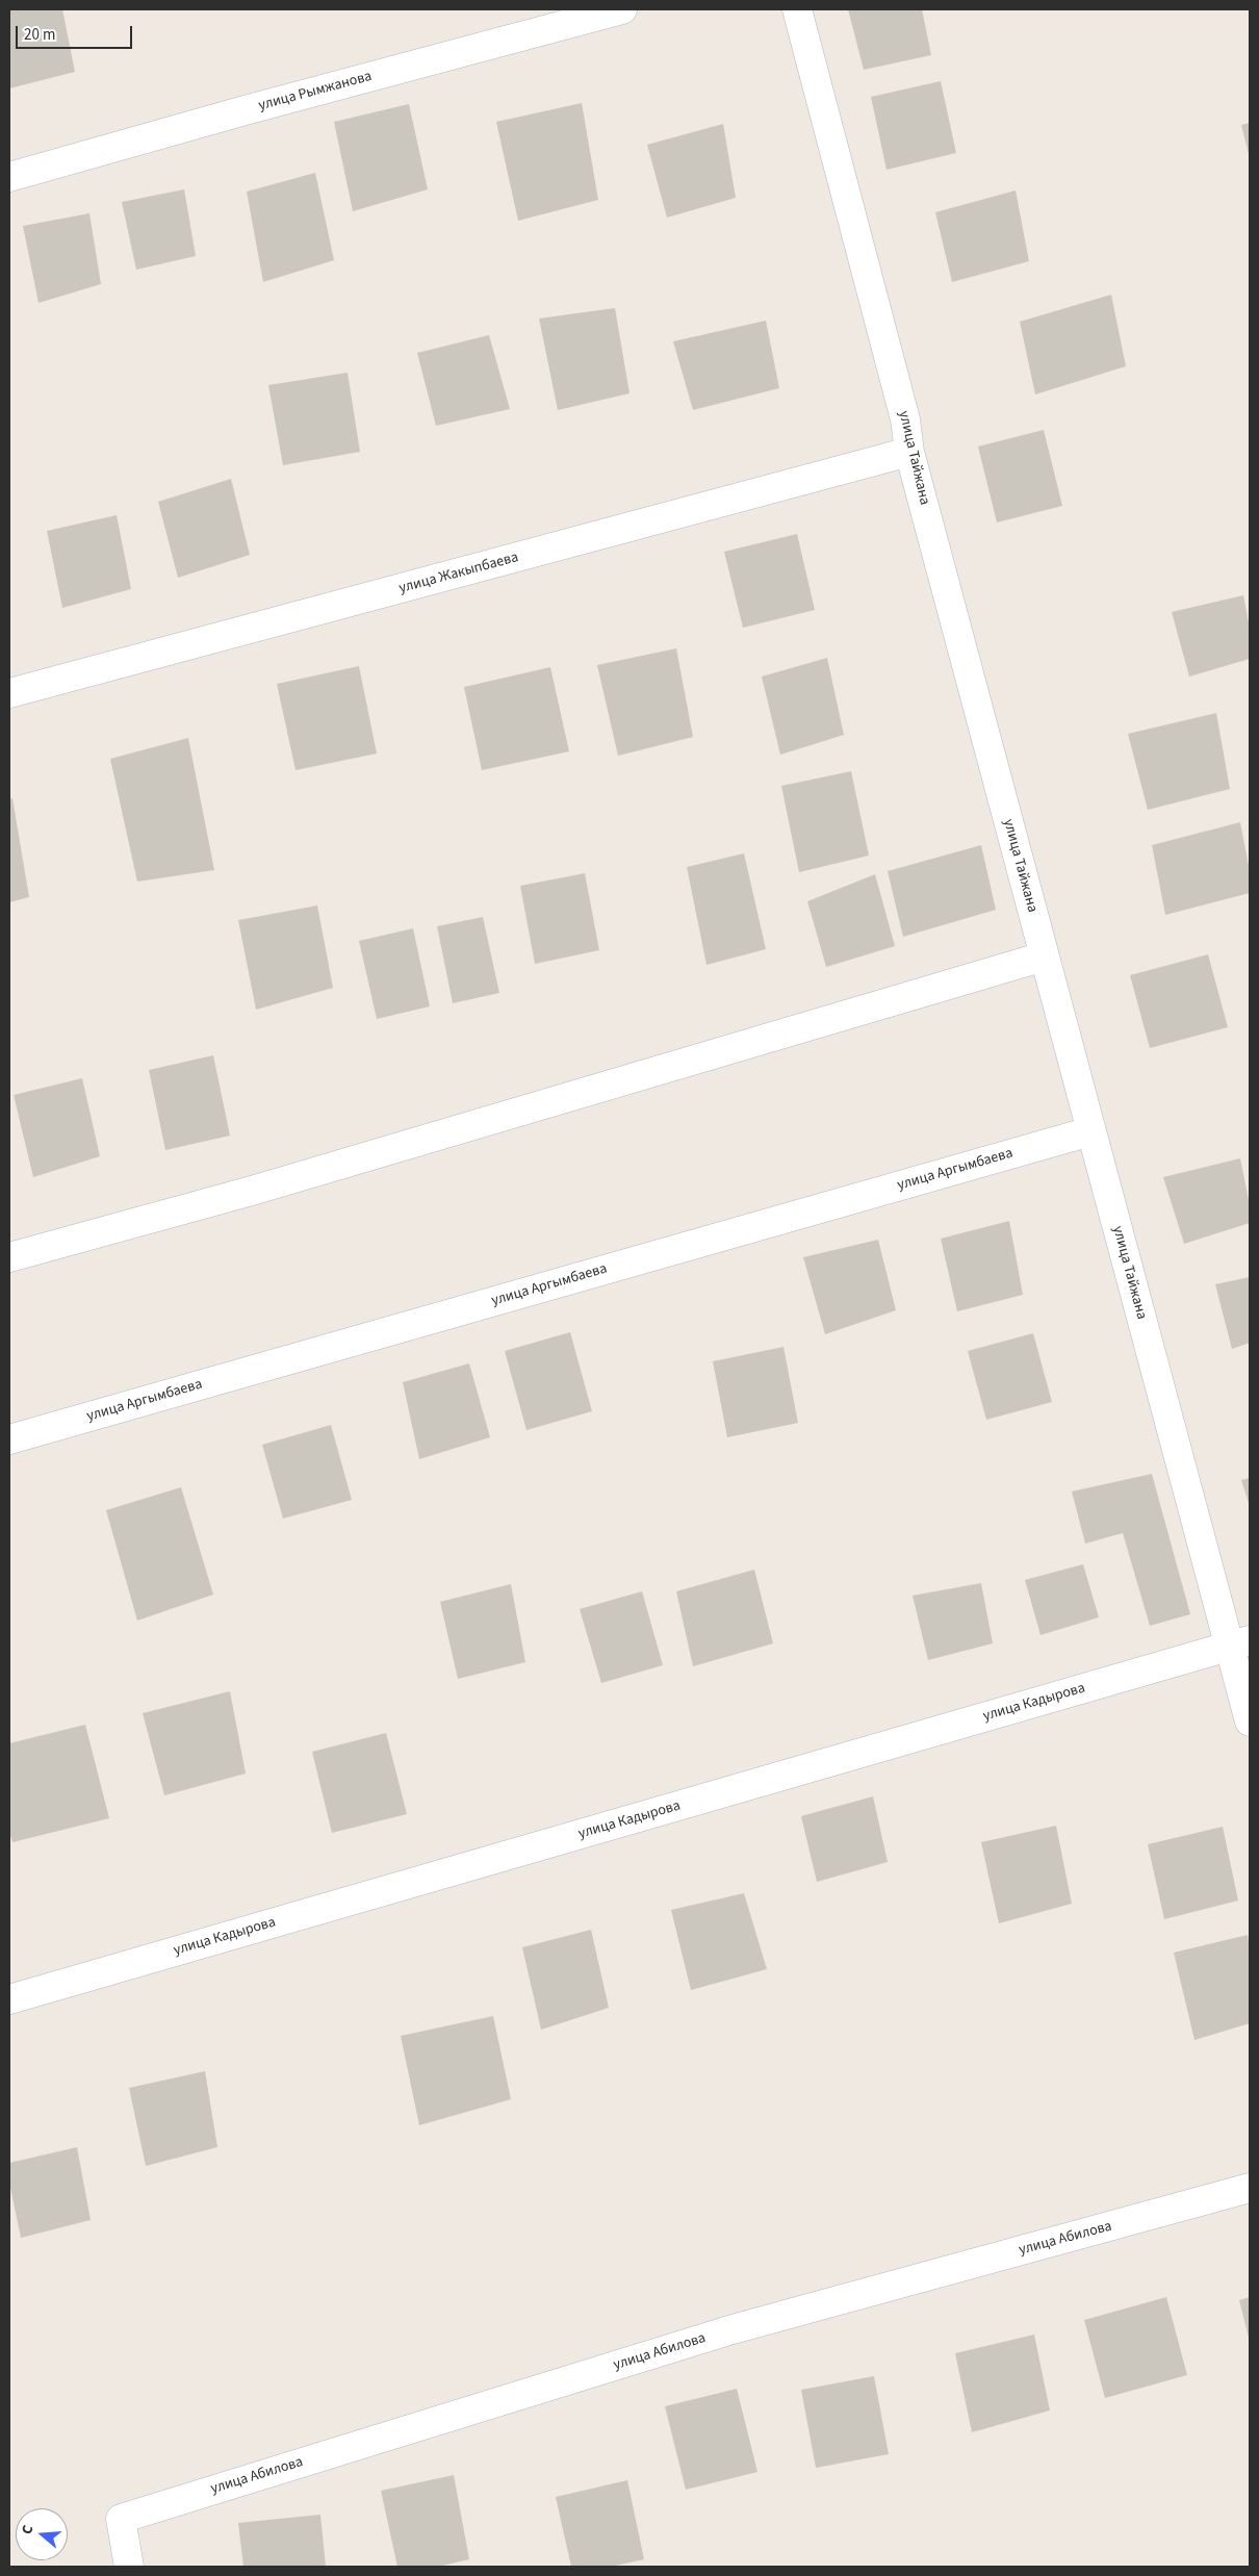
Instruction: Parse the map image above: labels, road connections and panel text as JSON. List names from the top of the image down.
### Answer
{
  "streets": {
    "street": [
      "улица Рымжанова",
      "улица Тайжана",
      "улица Жакыпбаева",
      "улица Аргымбаева",
      "улица Кадырова",
      "улица Абилова"
    ]
  },
  "crossings": [
    ["улица Тайжана", "улица Жакыпбаева"],
    ["улица Тайжана", "улица Аргымбаева"],
    ["улица Тайжана", "улица Кадырова"]
  ],
  "scale_bar": "20 m",
  "north": "left"
}
